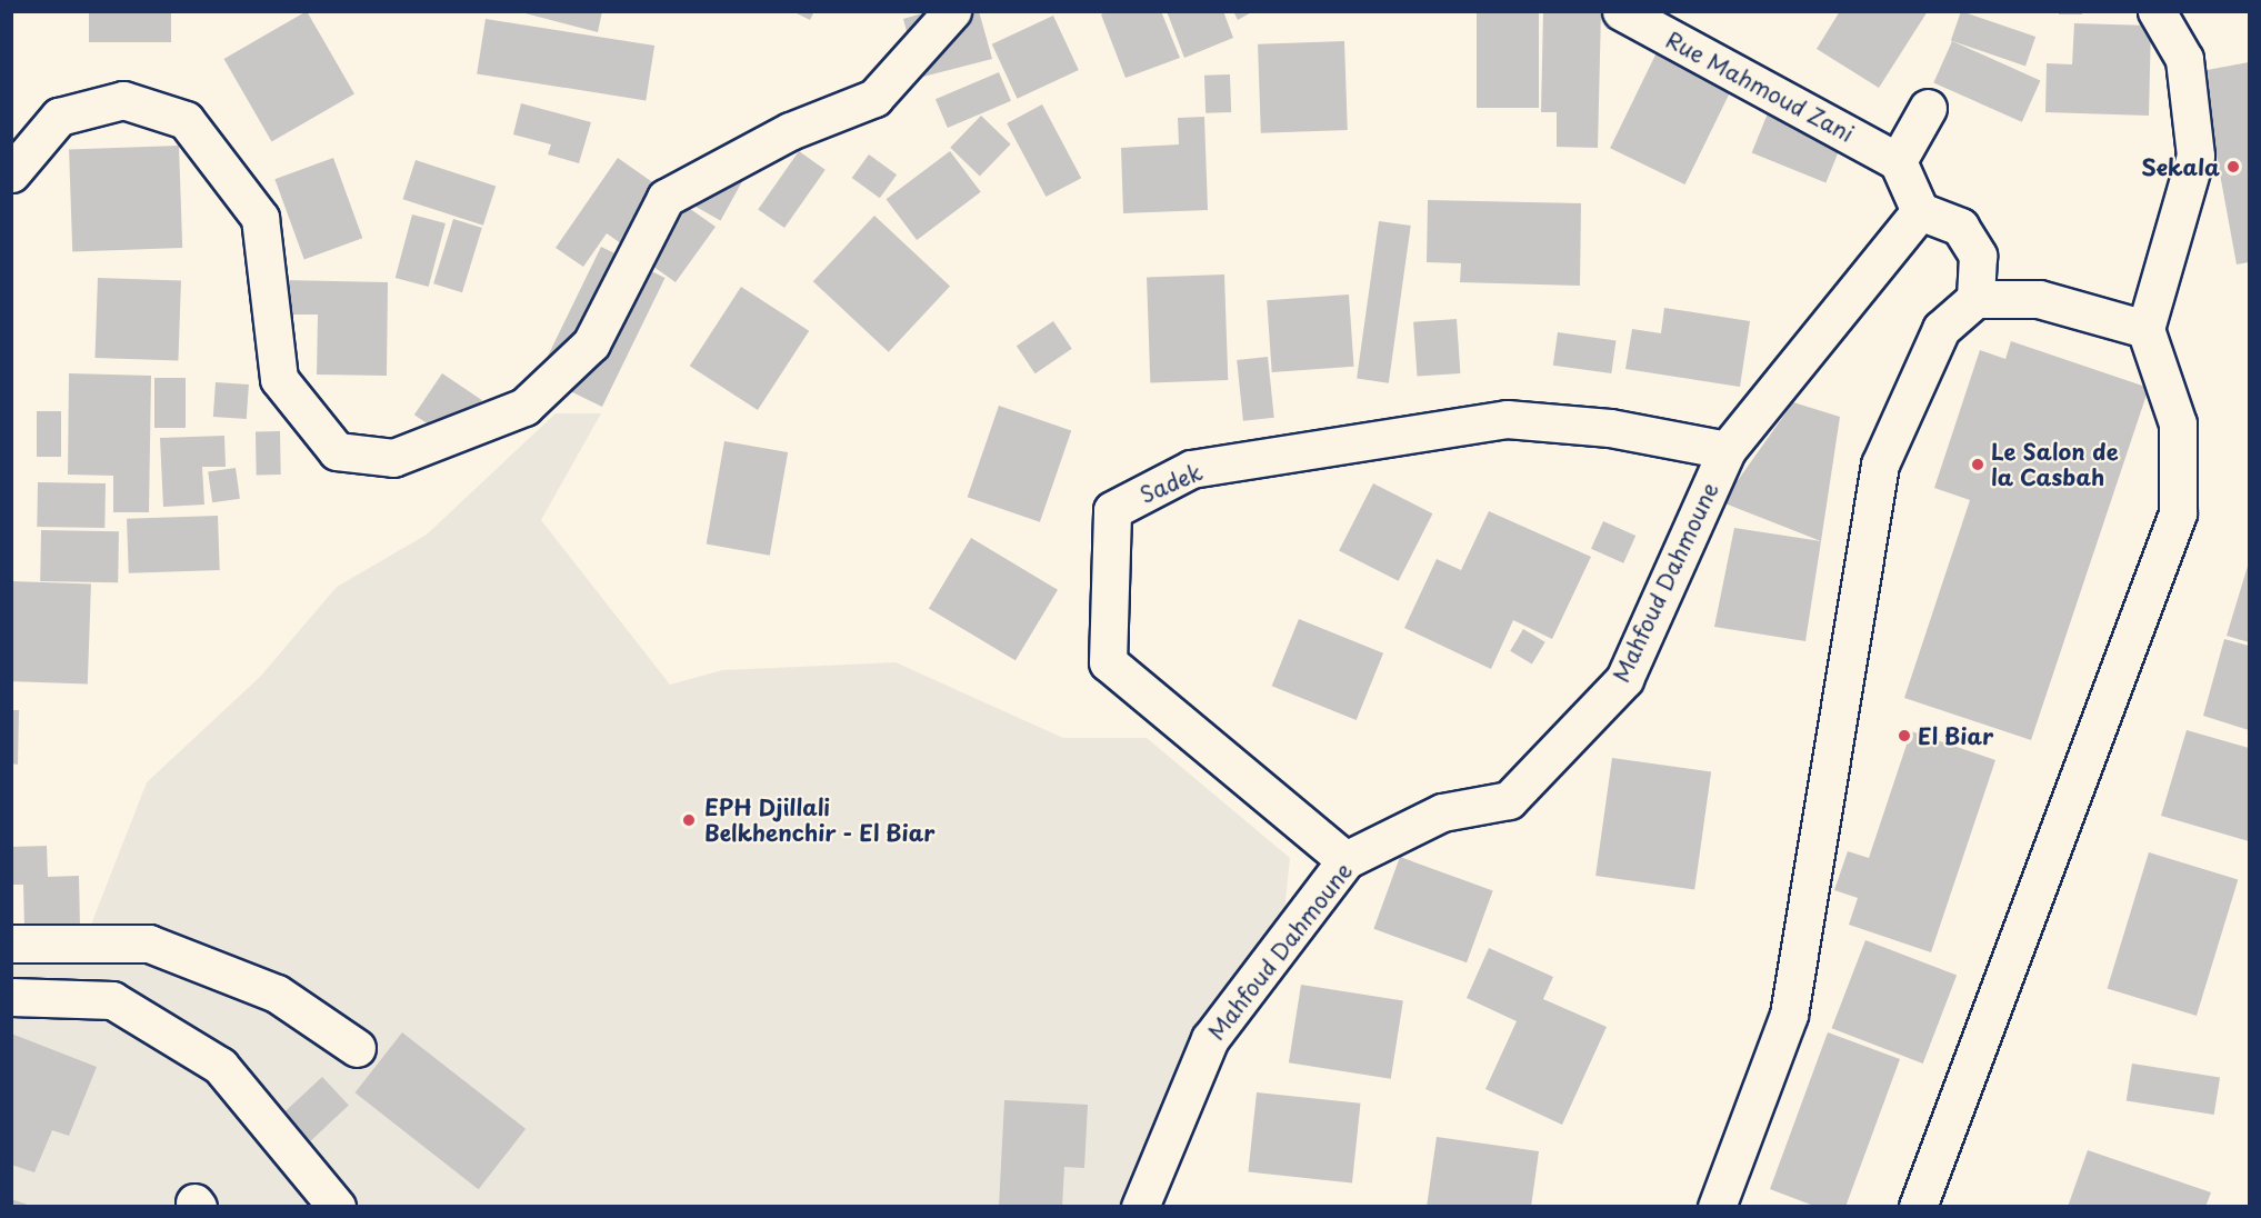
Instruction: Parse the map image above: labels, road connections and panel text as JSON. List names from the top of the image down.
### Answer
{
  "streets": {
    "street": ["Rue Mahmoud Zani", "Sadek", "Mahfoud Dahmoune"]
  },
  "crossings": [
    ["Sadek", "Mahfoud Dahmoune"]
  ],
  "places": [
    "Sekala",
    "Le Salon de la Casbah",
    "El Biar",
    "EPH Djillali Belkhenchir - El Biar"
  ]
}
